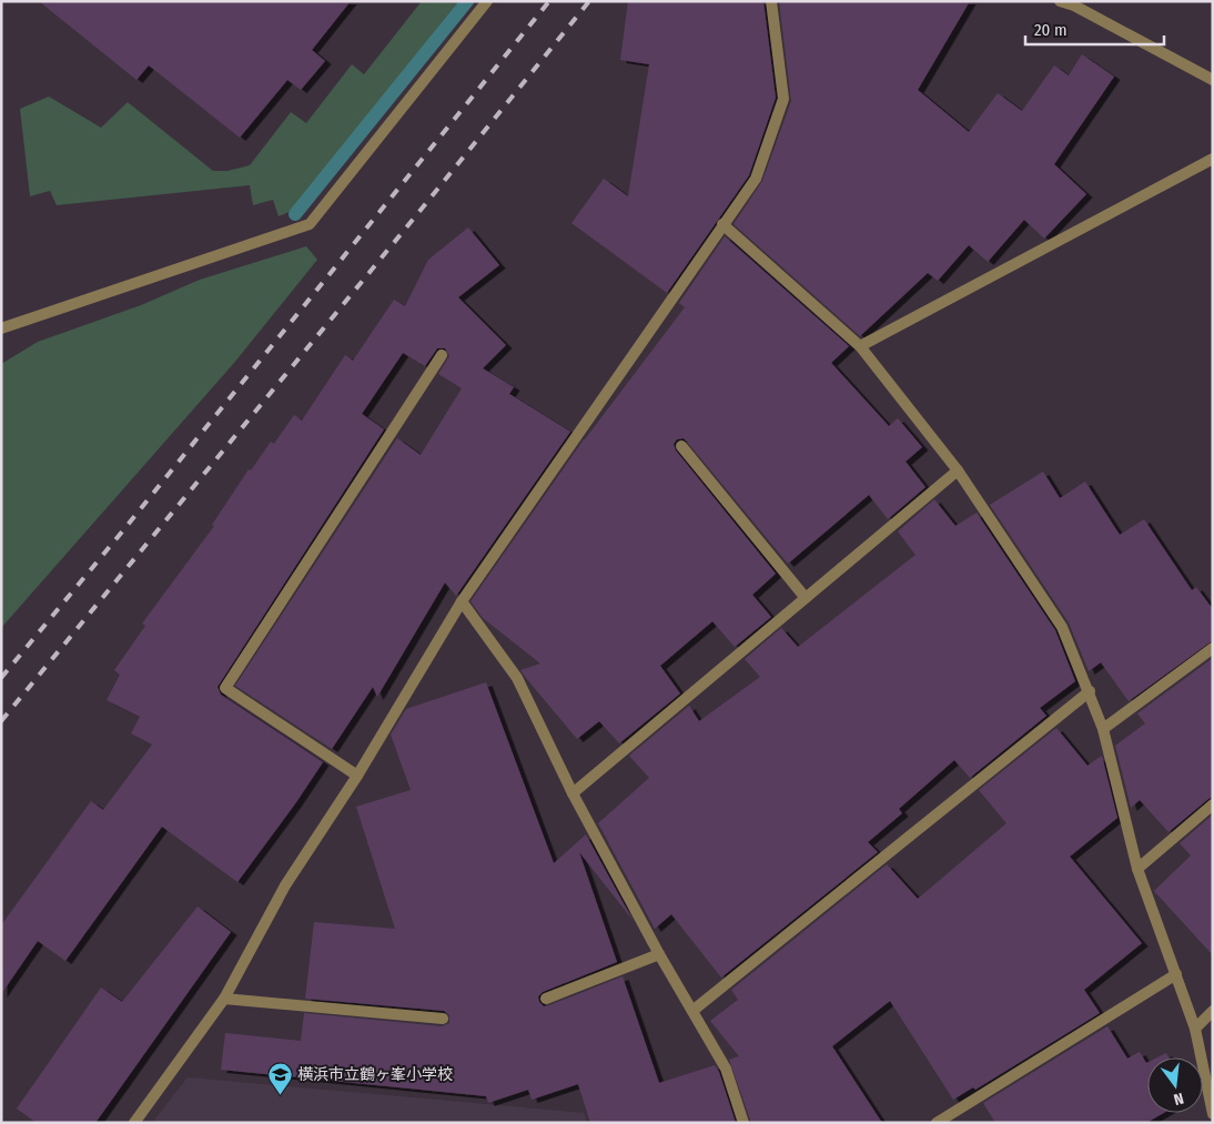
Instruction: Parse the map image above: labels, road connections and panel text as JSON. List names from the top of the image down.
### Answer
{
  "places": {
    "school or university": ["横浜市立鶴ヶ峯小学校"]
  },
  "scale_bar": "20 m",
  "north": "bottom"
}
